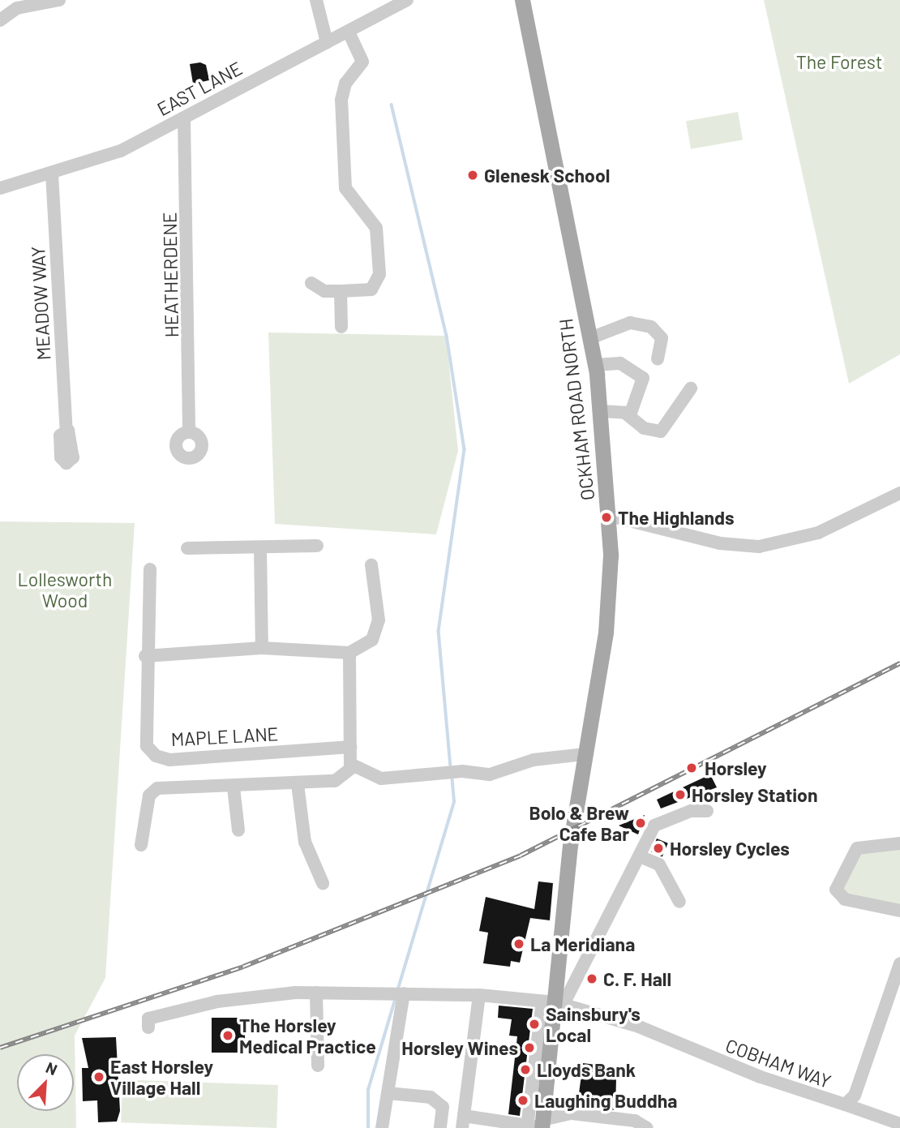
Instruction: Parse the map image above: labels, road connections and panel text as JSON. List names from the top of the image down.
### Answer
{
  "streets": {
    "main road": ["OCKHAM ROAD NORTH"],
    "street": [
      "EAST LANE",
      "HEATHERDENE",
      "MEADOW WAY",
      "MAPLE LANE",
      "COBHAM WAY"
    ]
  },
  "crossings": [
    ["EAST LANE", "HEATHERDENE"],
    ["EAST LANE", "MEADOW WAY"],
    ["OCKHAM ROAD NORTH", "COBHAM WAY"]
  ],
  "parks": ["The Forest", "Lollesworth Wood"],
  "places": [
    "Glenesk School",
    "The Highlands",
    "Horsley",
    "Horsley Station",
    "Bolo & Brew Cafe Bar",
    "Horsley Cycles",
    "La Meridiana",
    "C. F. Hall",
    "Sainsbury's Local",
    "The Horsley Medical Practice",
    "Horsley Wines",
    "Lloyds Bank",
    "East Horsley Village Hall",
    "Laughing Buddha"
  ],
  "north": "top right"
}
